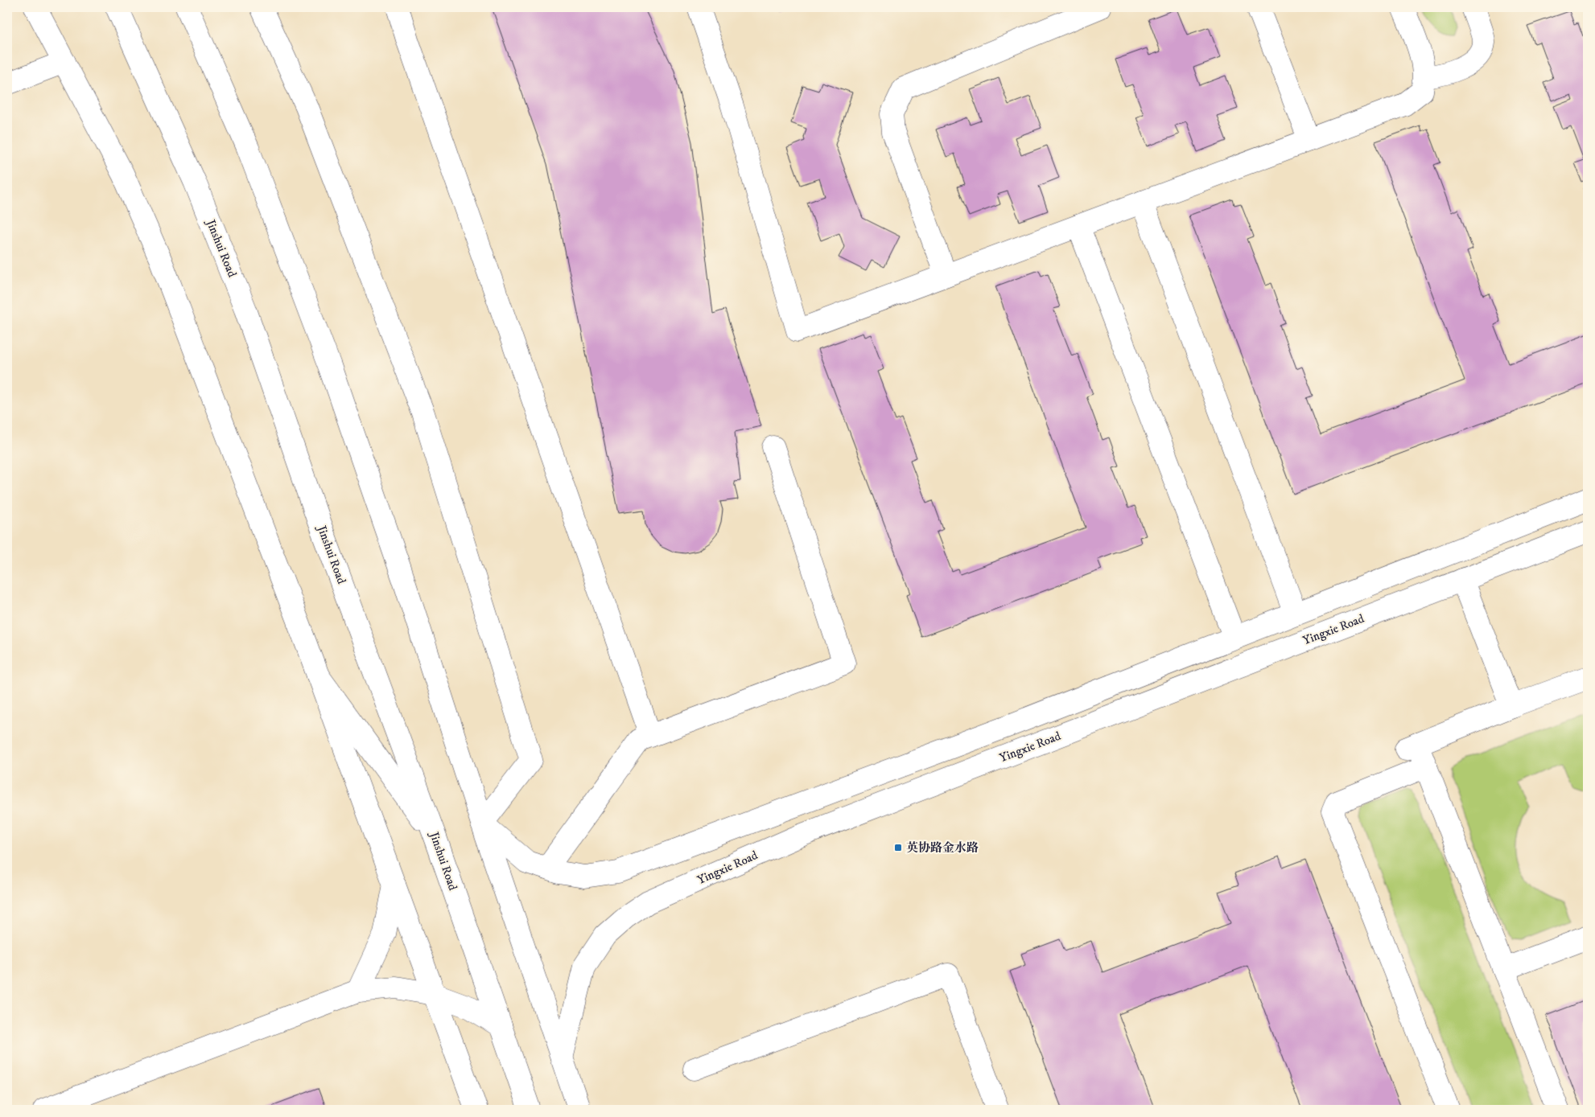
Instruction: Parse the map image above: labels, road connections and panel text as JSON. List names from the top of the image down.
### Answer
{
  "streets": {
    "street": ["Jinshui Road", "Yingxie Road"]
  },
  "places": {
    "transit": ["英协路金水路"]
  }
}
